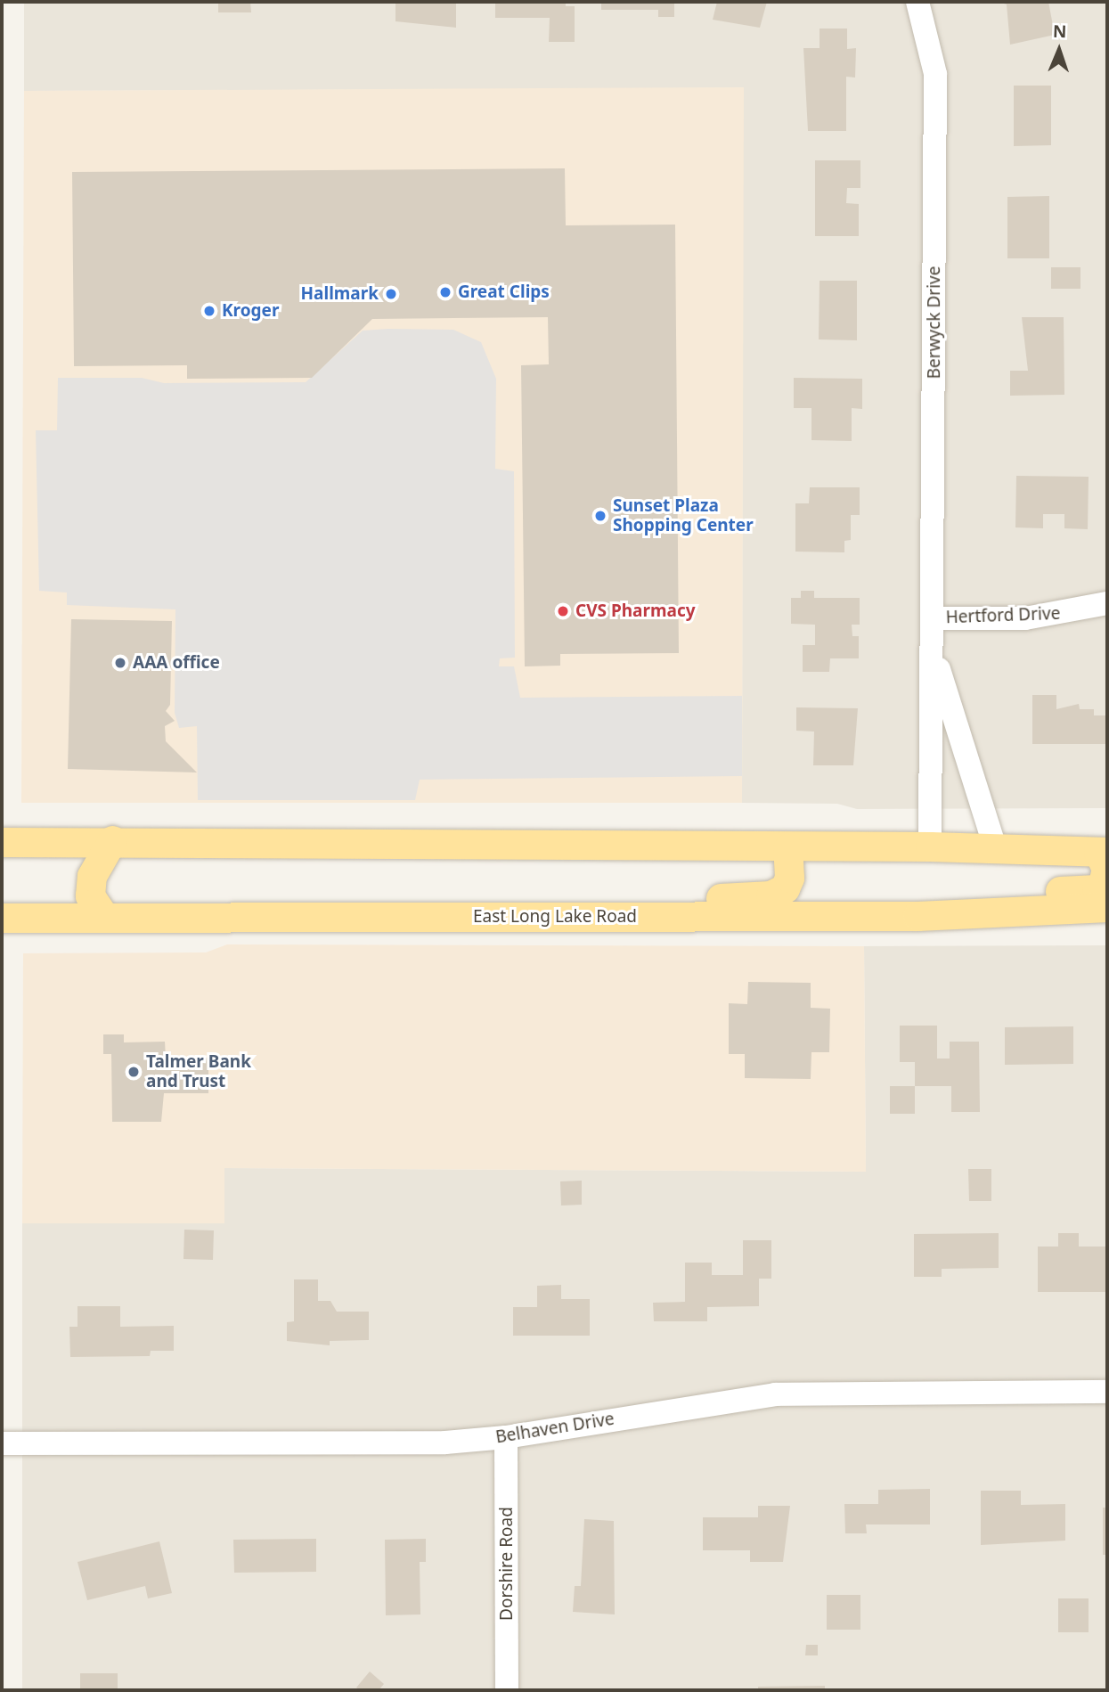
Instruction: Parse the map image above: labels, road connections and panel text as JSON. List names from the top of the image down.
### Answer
{
  "streets": {
    "main road": ["East Long Lake Road"],
    "street": [
      "Berwyck Drive",
      "Hertford Drive",
      "Belhaven Drive",
      "Dorshire Road"
    ]
  },
  "crossings": [
    ["Berwyck Drive", "Hertford Drive"],
    ["Belhaven Drive", "Dorshire Road"]
  ],
  "places": [
    "Great Clips",
    "Hallmark",
    "Kroger",
    "Sunset Plaza Shopping Center",
    "CVS Pharmacy",
    "AAA office",
    "Talmer Bank and Trust"
  ],
  "north": "top"
}
